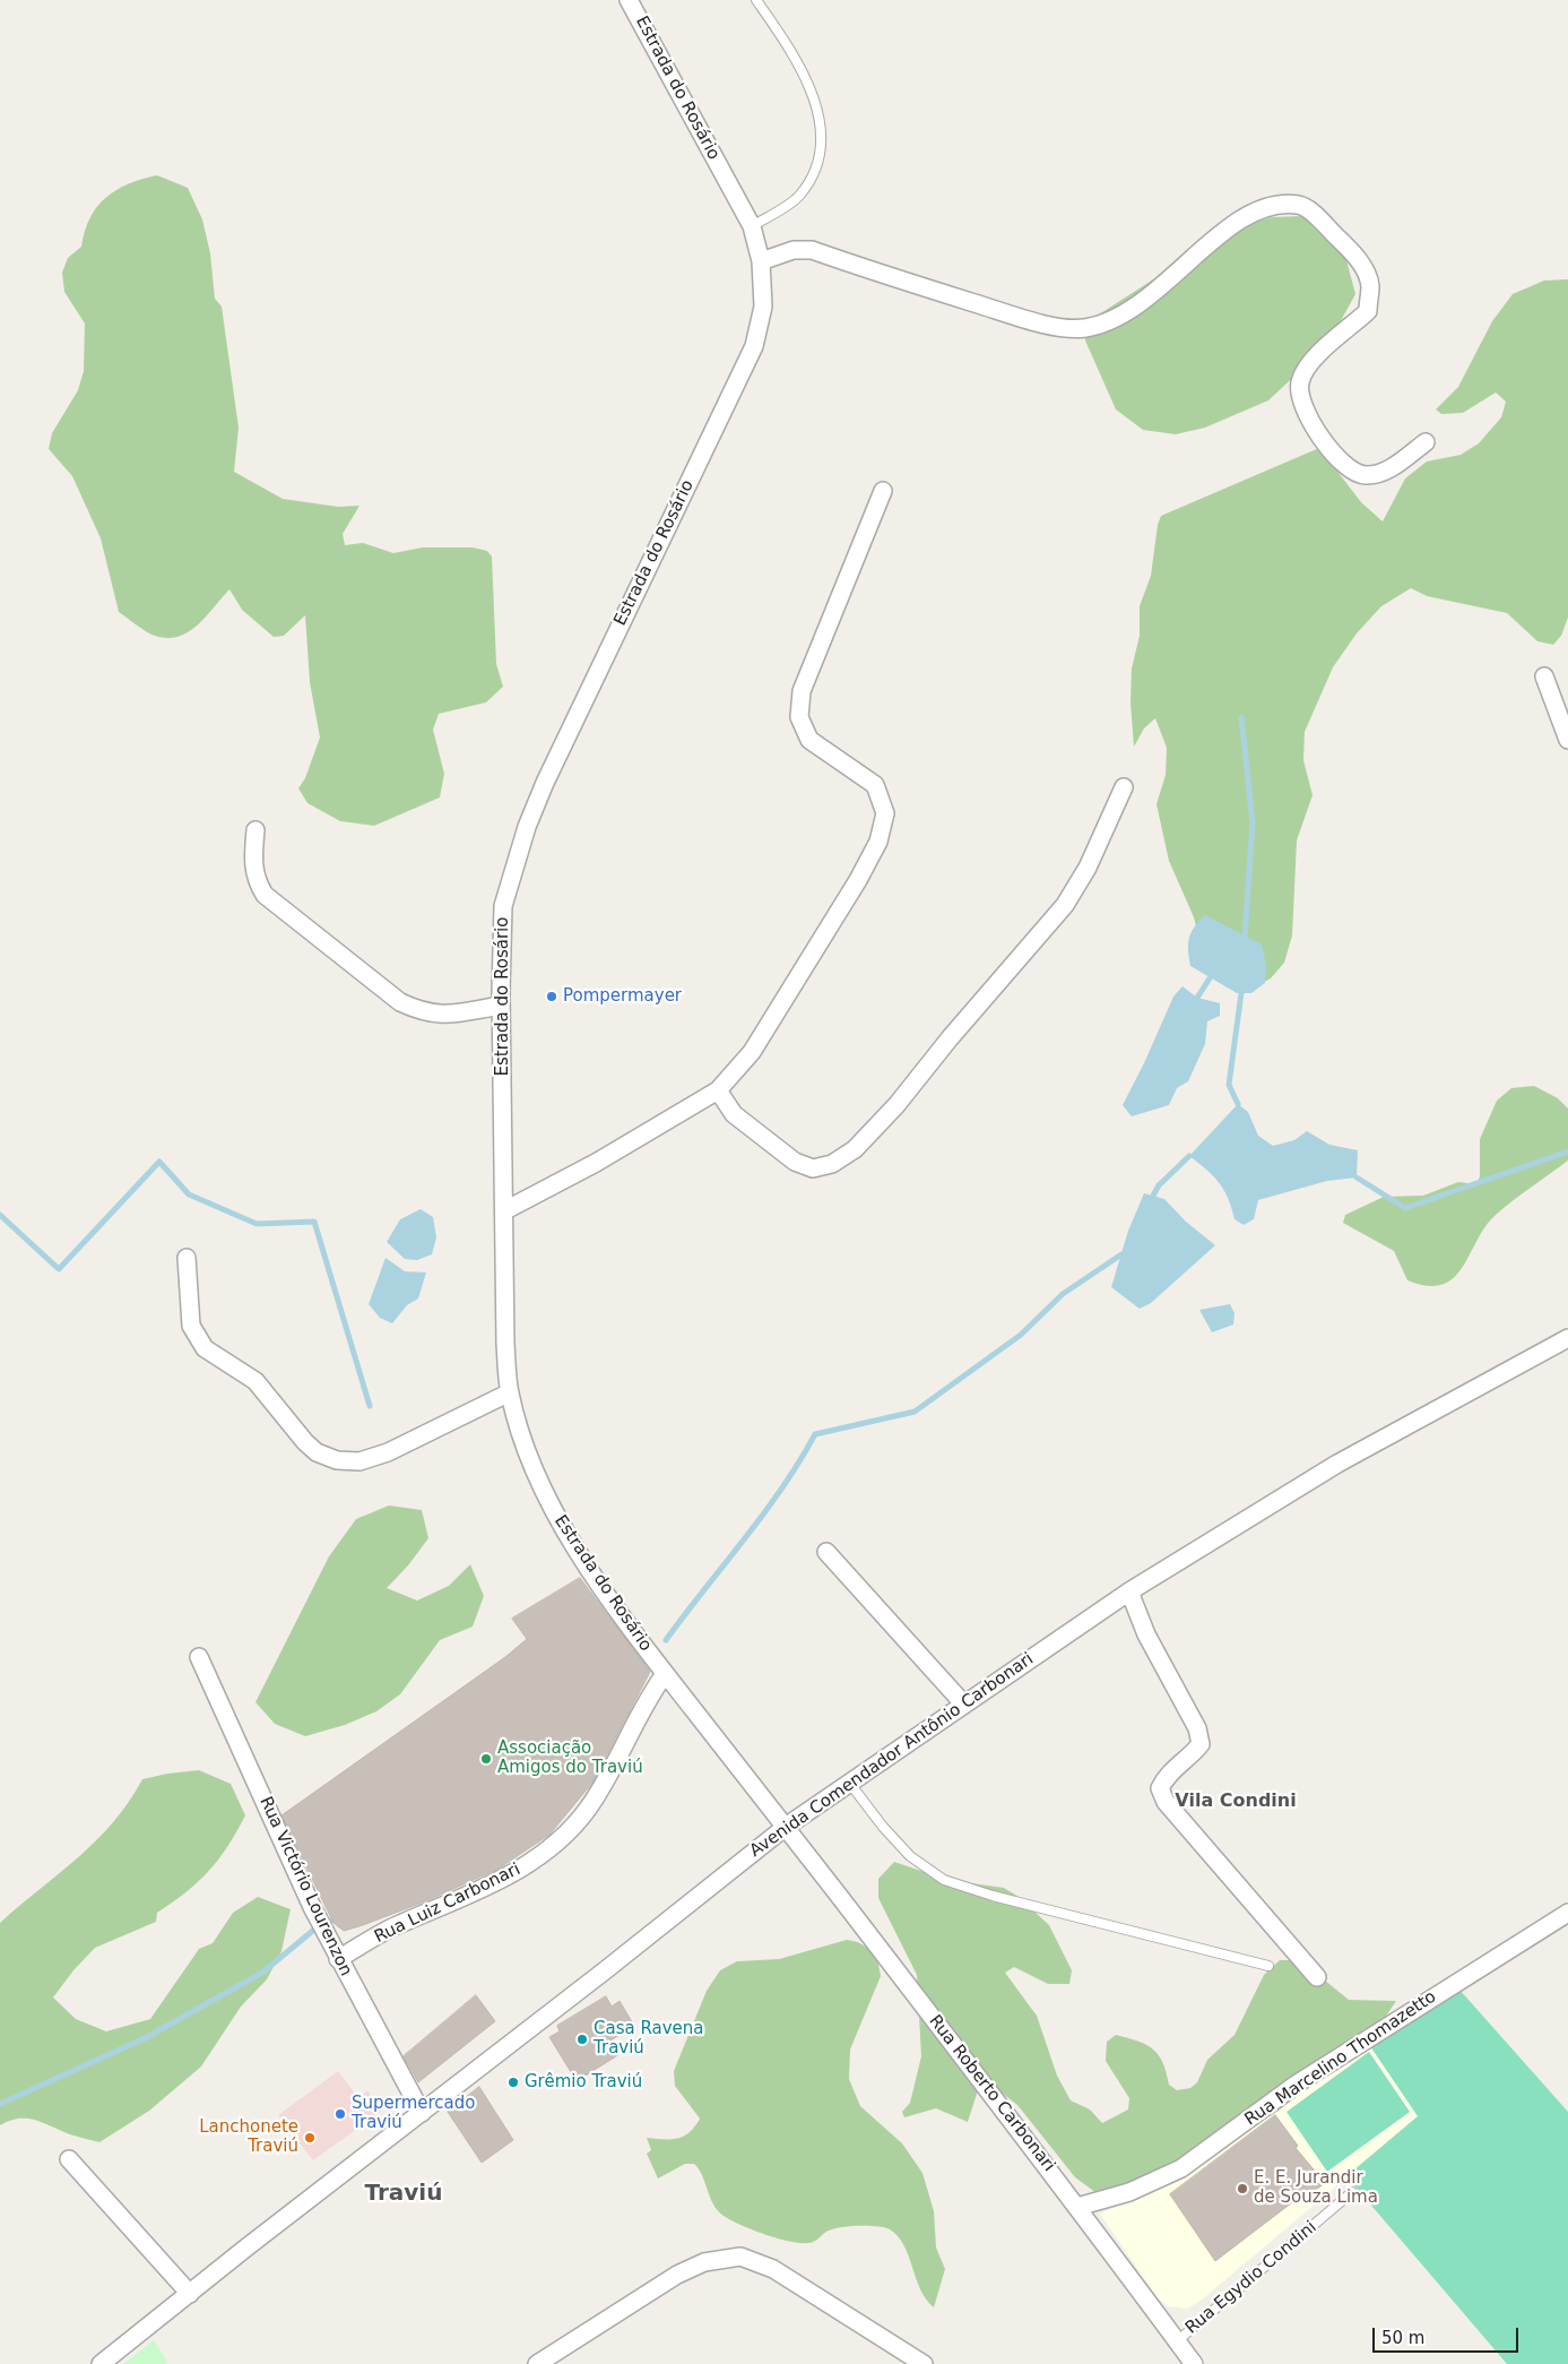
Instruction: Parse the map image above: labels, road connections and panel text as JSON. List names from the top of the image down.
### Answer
{
  "streets": {
    "street": [
      "Estrada do Rosário",
      "Avenida Comendador Antônio Carbonari",
      "Rua Victório Lourenzon",
      "Rua Luiz Carbonari",
      "Rua Marcelino Thomazetto",
      "Rua Roberto Carbonari"
    ],
    "lane": ["Rua Egydio Condini"]
  },
  "crossings": [
    ["Estrada do Rosário", "Avenida Comendador Antônio Carbonari"],
    ["Estrada do Rosário", "Rua Luiz Carbonari"],
    ["Estrada do Rosário", "Rua Roberto Carbonari"],
    ["Avenida Comendador Antônio Carbonari", "Rua Victório Lourenzon"],
    ["Avenida Comendador Antônio Carbonari", "Rua Roberto Carbonari"],
    ["Rua Victório Lourenzon", "Rua Luiz Carbonari"],
    ["Rua Marcelino Thomazetto", "Rua Roberto Carbonari"],
    ["Rua Roberto Carbonari", "Rua Egydio Condini"]
  ],
  "districts": ["Vila Condini", "Traviú"],
  "places": [
    "Pompermayer",
    "Associação Amigos do Traviú",
    "Casa Ravena Traviú",
    "Grêmio Traviú",
    "Supermercado Traviú",
    "Lanchonete Traviú",
    "E. E. Jurandir de Souza Lima"
  ],
  "scale_bar": "50 m"
}
